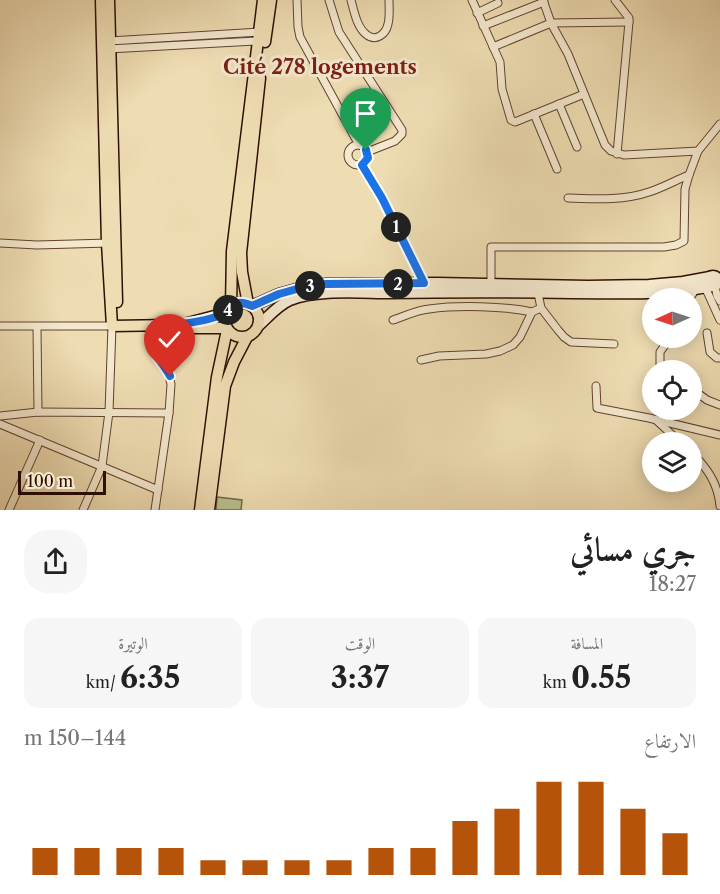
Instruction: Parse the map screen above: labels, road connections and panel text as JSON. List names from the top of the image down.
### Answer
{
  "districts": ["Cité 278 logements"],
  "scale_bar": "100 m",
  "north": "left",
  "page": {
    "pins": [
      "1",
      "2",
      "3",
      "4"
    ],
    "scale": "100 m",
    "heading": ["جري مسائي", "18:27"],
    "stats": [
      ["المسافة", "0.55 km"],
      ["الوقت", "3:37"],
      ["الوتيرة", "6:35 /km"]
    ],
    "chart": ["الارتفاع", "144–150 m"]
  }
}
